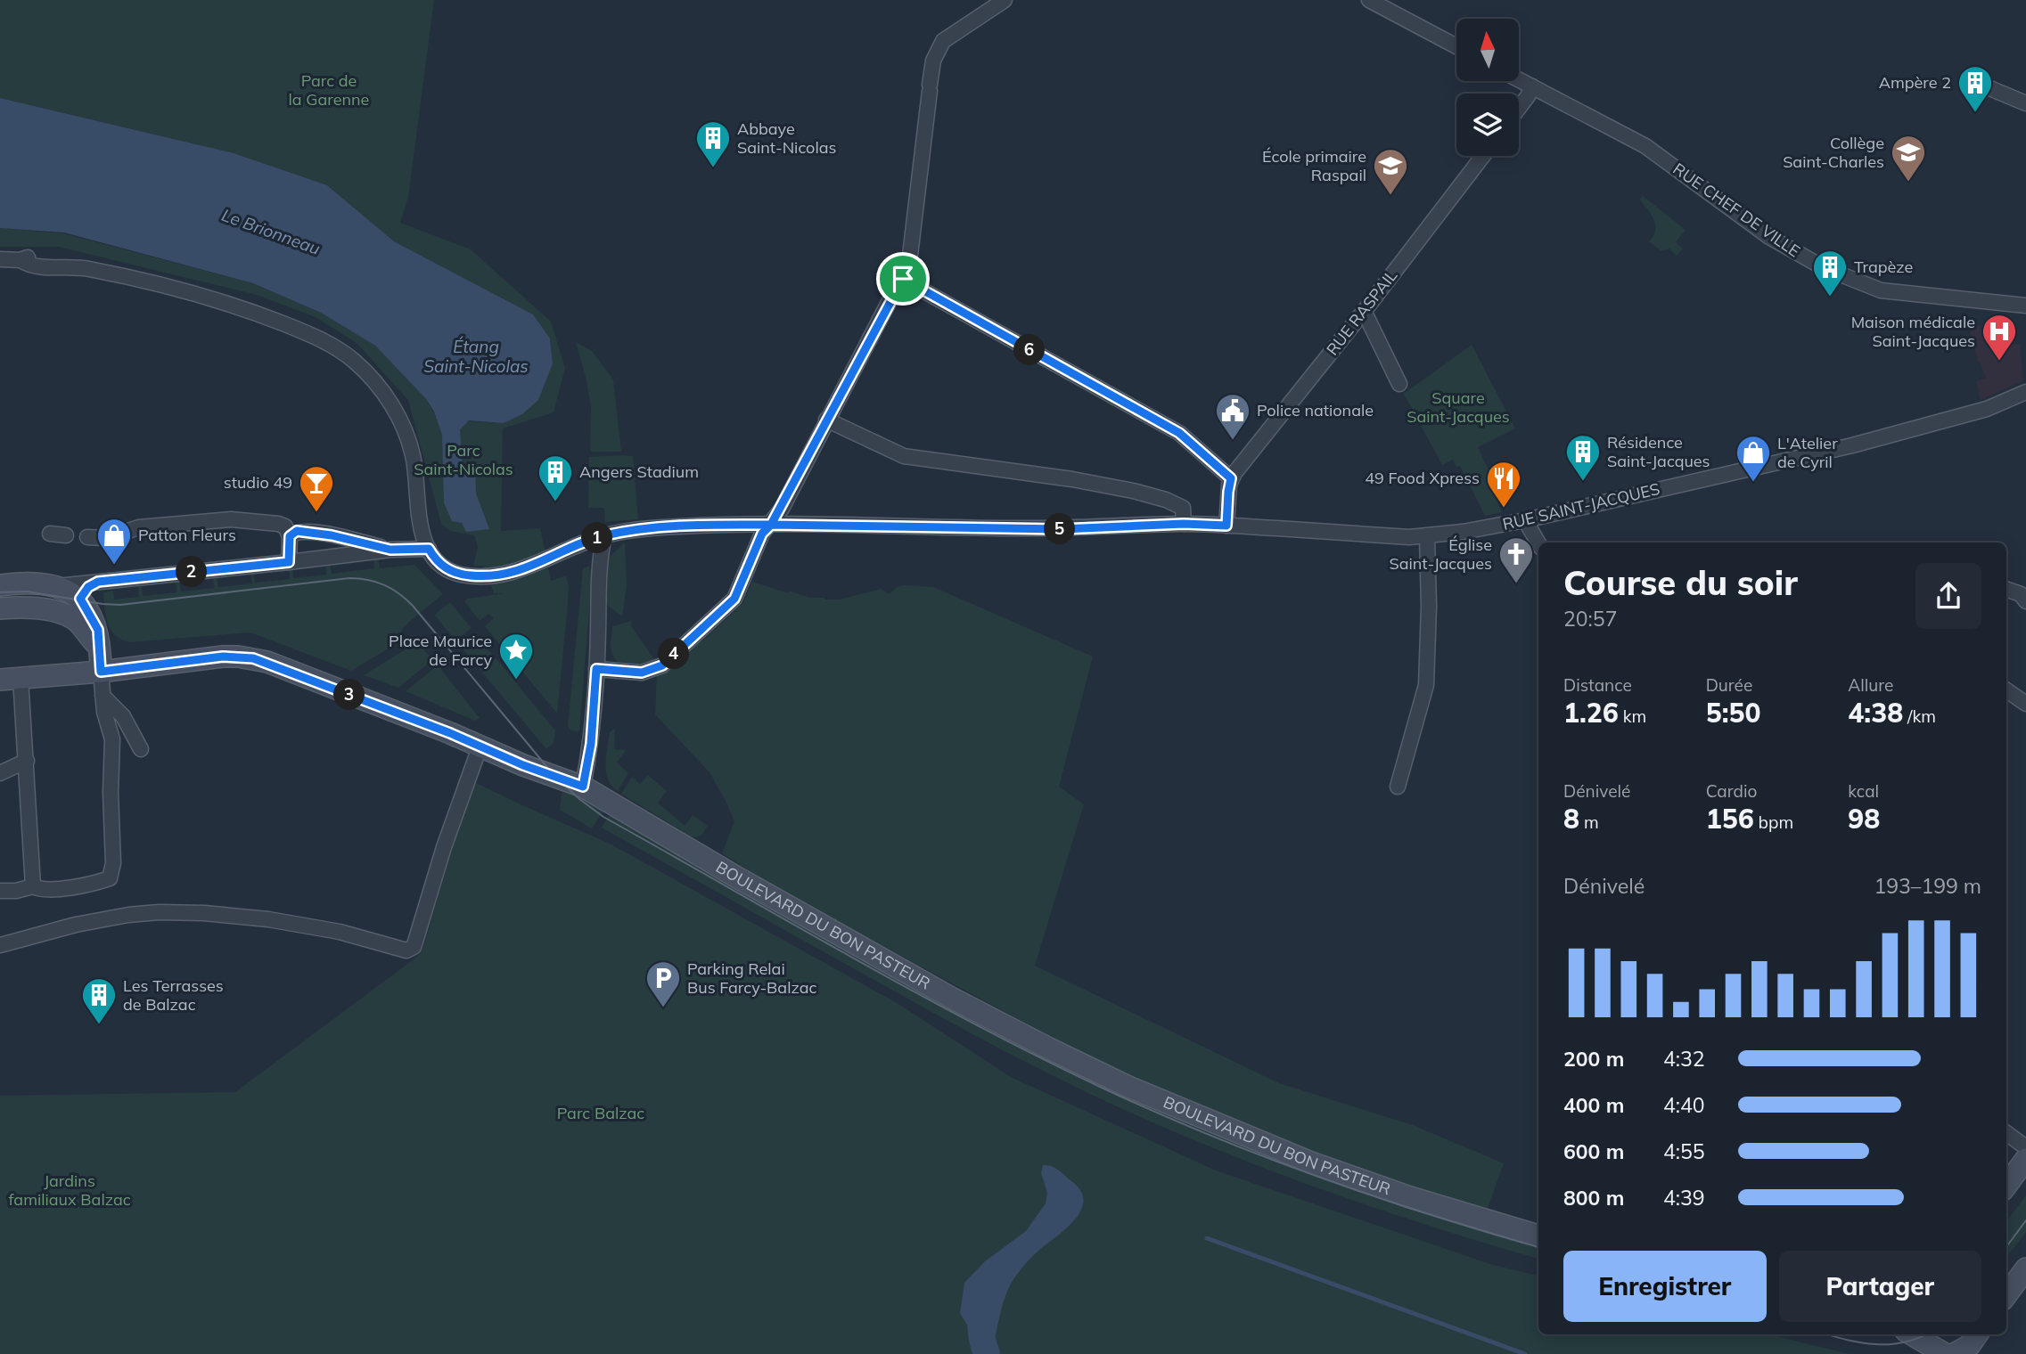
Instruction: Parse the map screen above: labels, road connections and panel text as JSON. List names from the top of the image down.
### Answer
{
  "streets": {
    "street": [
      "RUE CHEF DE VILLE",
      "RUE RASPAIL",
      "RUE SAINT-JACQUES",
      "BOULEVARD DU BON PASTEUR"
    ]
  },
  "water": ["Le Brionneau", "Étang Saint-Nicolas"],
  "parks": [
    "Parc de la Garenne",
    "Square Saint-Jacques",
    "Parc Saint-Nicolas",
    "Parc Balzac",
    "Jardins familiaux Balzac"
  ],
  "places": {
    "building": [
      "Ampère 2",
      "Abbaye Saint-Nicolas",
      "Trapèze",
      "Résidence Saint-Jacques",
      "Angers Stadium",
      "Les Terrasses de Balzac"
    ],
    "school or university": ["Collège Saint-Charles", "École primaire Raspail"],
    "hospital": ["Maison médicale Saint-Jacques"],
    "public building": ["Police nationale"],
    "shop": ["L'Atelier de Cyril", "Patton Fleurs"],
    "restaurant": ["49 Food Xpress"],
    "bar": ["studio 49"],
    "church": ["Église Saint-Jacques"],
    "place": ["Place Maurice de Farcy"],
    "parking": ["Parking Relai Bus Farcy-Balzac"]
  },
  "north": "top",
  "page": {
    "pins": [
      "6",
      "5",
      "1",
      "2",
      "4",
      "3"
    ],
    "heading": ["Course du soir", "20:57"],
    "stats": [
      ["Distance", "1.26 km"],
      ["Durée", "5:50"],
      ["Allure", "4:38 /km"],
      ["Dénivelé", "8 m"],
      ["Cardio", "156 bpm"],
      ["kcal", "98"]
    ],
    "chart": ["Dénivelé", "193–199 m"],
    "list": [
      {
        "name": "200 m",
        "note": "4:32"
      },
      {
        "name": "400 m",
        "note": "4:40"
      },
      {
        "name": "600 m",
        "note": "4:55"
      },
      {
        "name": "800 m",
        "note": "4:39"
      }
    ],
    "buttons": ["Enregistrer", "Partager"]
  }
}
